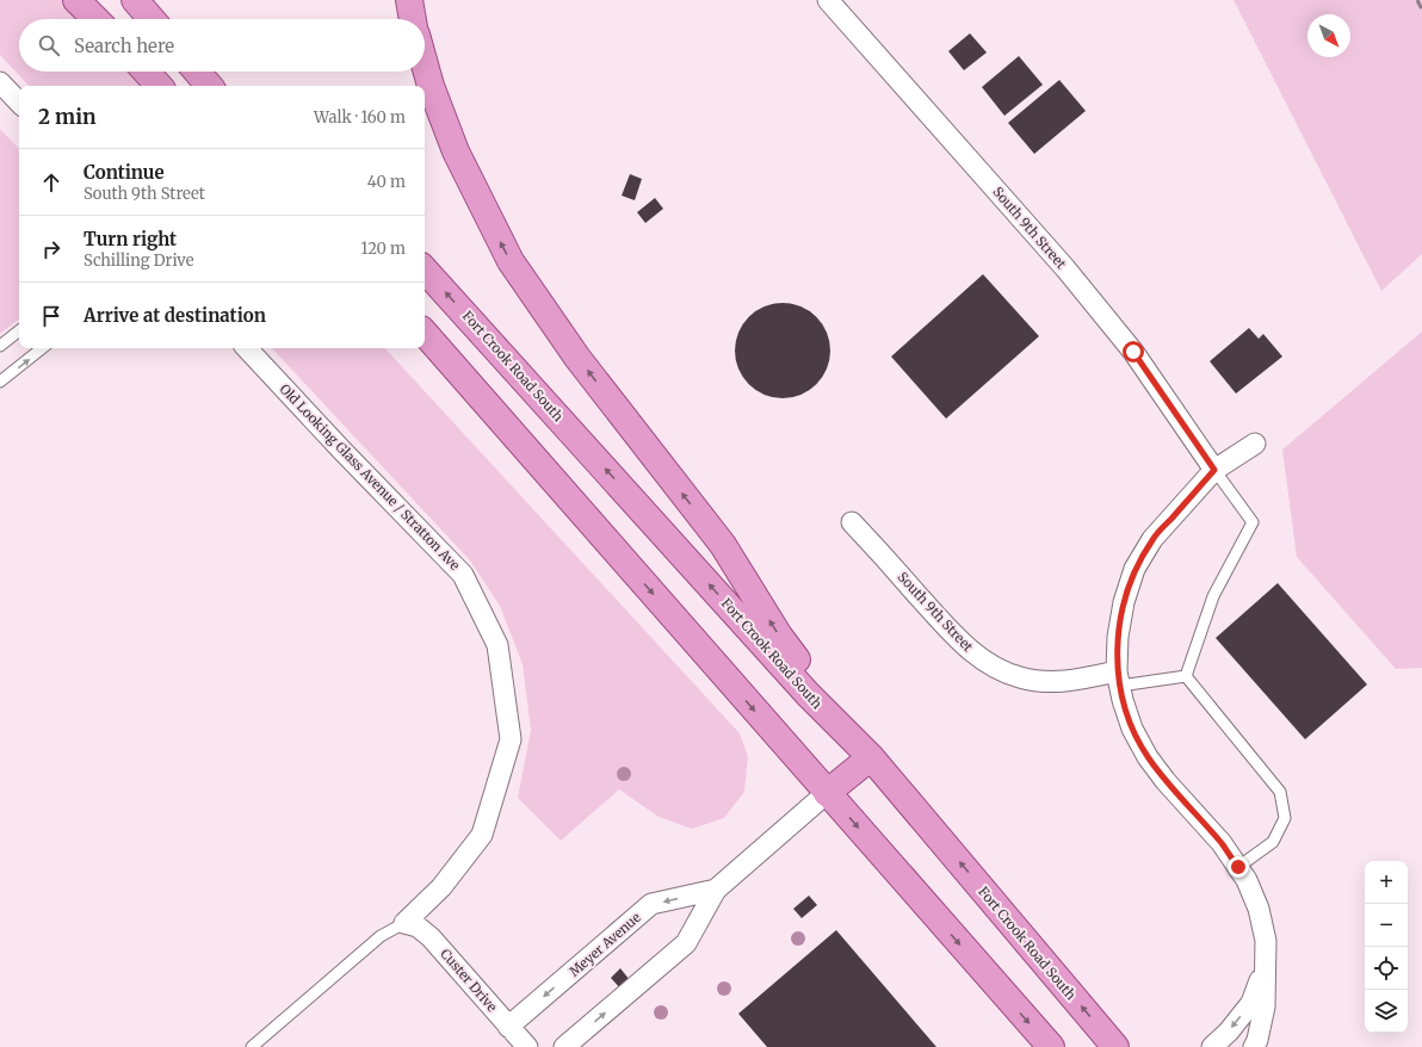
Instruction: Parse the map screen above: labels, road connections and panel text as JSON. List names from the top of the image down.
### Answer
{
  "streets": {
    "main road": ["Fort Crook Road South"],
    "street": [
      "South 9th Street",
      "Old Looking Glass Avenue / Stratton Ave",
      "Meyer Avenue",
      "Custer Drive"
    ]
  },
  "crossings": [
    ["Old Looking Glass Avenue / Stratton Ave", "Custer Drive"],
    ["Meyer Avenue", "Custer Drive"]
  ],
  "north": "bottom right",
  "page": {
    "search": "Search here",
    "heading": ["2 min", "Walk · 160 m"],
    "list": [
      ["Continue", "South 9th Street", "40 m"],
      ["Turn right", "Schilling Drive", "120 m"],
      "Arrive at destination"
    ],
    "map_buttons": ["+", "−"]
  }
}
